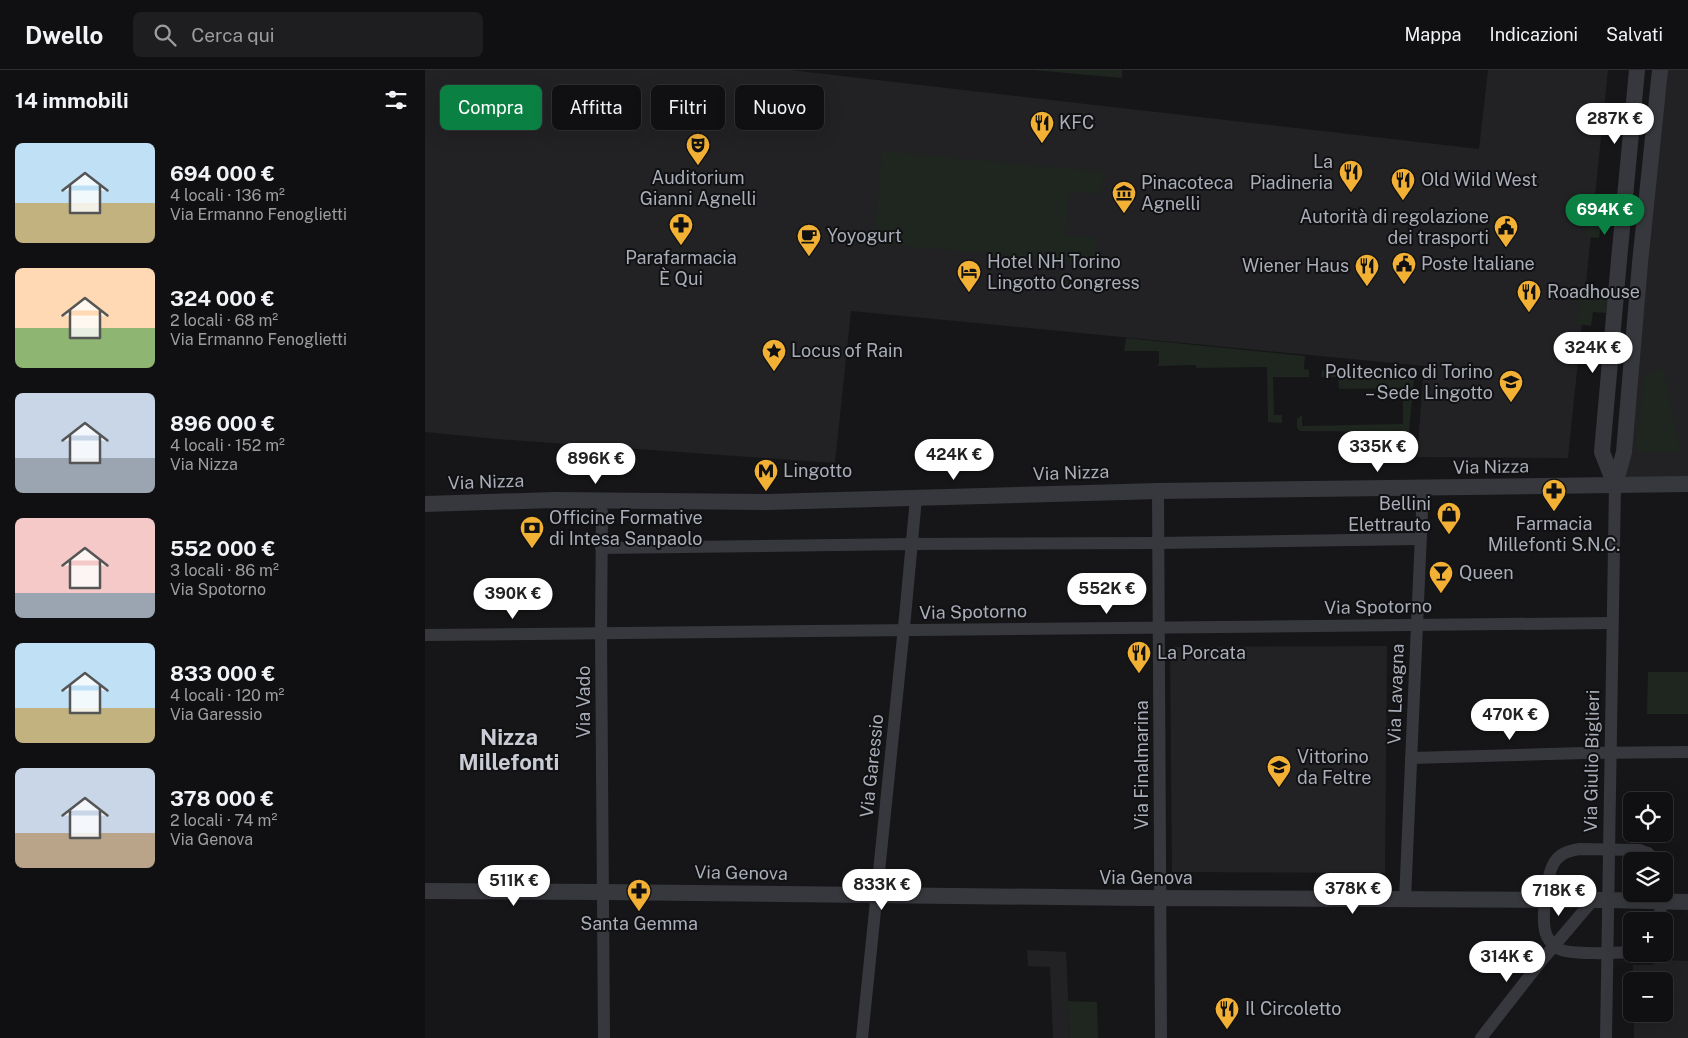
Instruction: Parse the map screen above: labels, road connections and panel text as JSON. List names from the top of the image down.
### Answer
{
  "streets": {
    "street": [
      "Via Nizza",
      "Via Spotorno",
      "Via Lavagna",
      "Via Vado",
      "Via Giulio Biglieri",
      "Via Finalmarina",
      "Via Garessio",
      "Via Genova"
    ]
  },
  "crossings": [
    ["Via Nizza", "Via Lavagna"],
    ["Via Nizza", "Via Giulio Biglieri"],
    ["Via Nizza", "Via Finalmarina"],
    ["Via Nizza", "Via Garessio"],
    ["Via Spotorno", "Via Lavagna"],
    ["Via Spotorno", "Via Vado"],
    ["Via Spotorno", "Via Giulio Biglieri"],
    ["Via Spotorno", "Via Finalmarina"],
    ["Via Spotorno", "Via Garessio"],
    ["Via Lavagna", "Via Genova"],
    ["Via Vado", "Via Genova"],
    ["Via Giulio Biglieri", "Via Genova"],
    ["Via Finalmarina", "Via Genova"],
    ["Via Garessio", "Via Genova"]
  ],
  "districts": ["Nizza Millefonti"],
  "places": {
    "restaurant": [
      "KFC",
      "La Piadineria",
      "Old Wild West",
      "Wiener Haus",
      "Roadhouse",
      "La Porcata",
      "Il Circoletto"
    ],
    "theatre": ["Auditorium Gianni Agnelli"],
    "museum": ["Pinacoteca Agnelli"],
    "pharmacy": ["Parafarmacia È Qui", "Farmacia Millefonti S.N.C.", "Santa Gemma"],
    "public building": ["Autorità di regolazione dei trasporti", "Poste Italiane"],
    "cafe": ["Yoyogurt"],
    "hotel": ["Hotel NH Torino Lingotto Congress"],
    "place": ["Locus of Rain"],
    "school or university": ["Politecnico di Torino – Sede Lingotto", "Vittorino da Feltre"],
    "metro station": ["Lingotto"],
    "shop": ["Bellini Elettrauto"],
    "bank": ["Officine Formative di Intesa Sanpaolo"],
    "bar": ["Queen"]
  },
  "page": {
    "header": "Dwello",
    "search": "Cerca qui",
    "nav": ["Mappa", "Indicazioni", "Salvati"],
    "heading": "14 immobili",
    "chip": [
      "Compra",
      "Affitta",
      "Filtri",
      "Nuovo"
    ],
    "price": [
      "287K €",
      "694K €",
      "324K €",
      "335K €",
      "424K €",
      "896K €",
      "552K €",
      "390K €",
      "470K €",
      "511K €",
      "833K €",
      "378K €",
      "718K €",
      "314K €"
    ],
    "list": [
      {
        "name": "694 000 €",
        "note": "4 locali · 136 m² · Via Ermanno Fenoglietti"
      },
      {
        "name": "324 000 €",
        "note": "2 locali · 68 m² · Via Ermanno Fenoglietti"
      },
      {
        "name": "896 000 €",
        "note": "4 locali · 152 m² · Via Nizza"
      },
      {
        "name": "552 000 €",
        "note": "3 locali · 86 m² · Via Spotorno"
      },
      {
        "name": "833 000 €",
        "note": "4 locali · 120 m² · Via Garessio"
      },
      {
        "name": "378 000 €",
        "note": "2 locali · 74 m² · Via Genova"
      }
    ],
    "map_buttons": ["+", "−"]
  }
}
